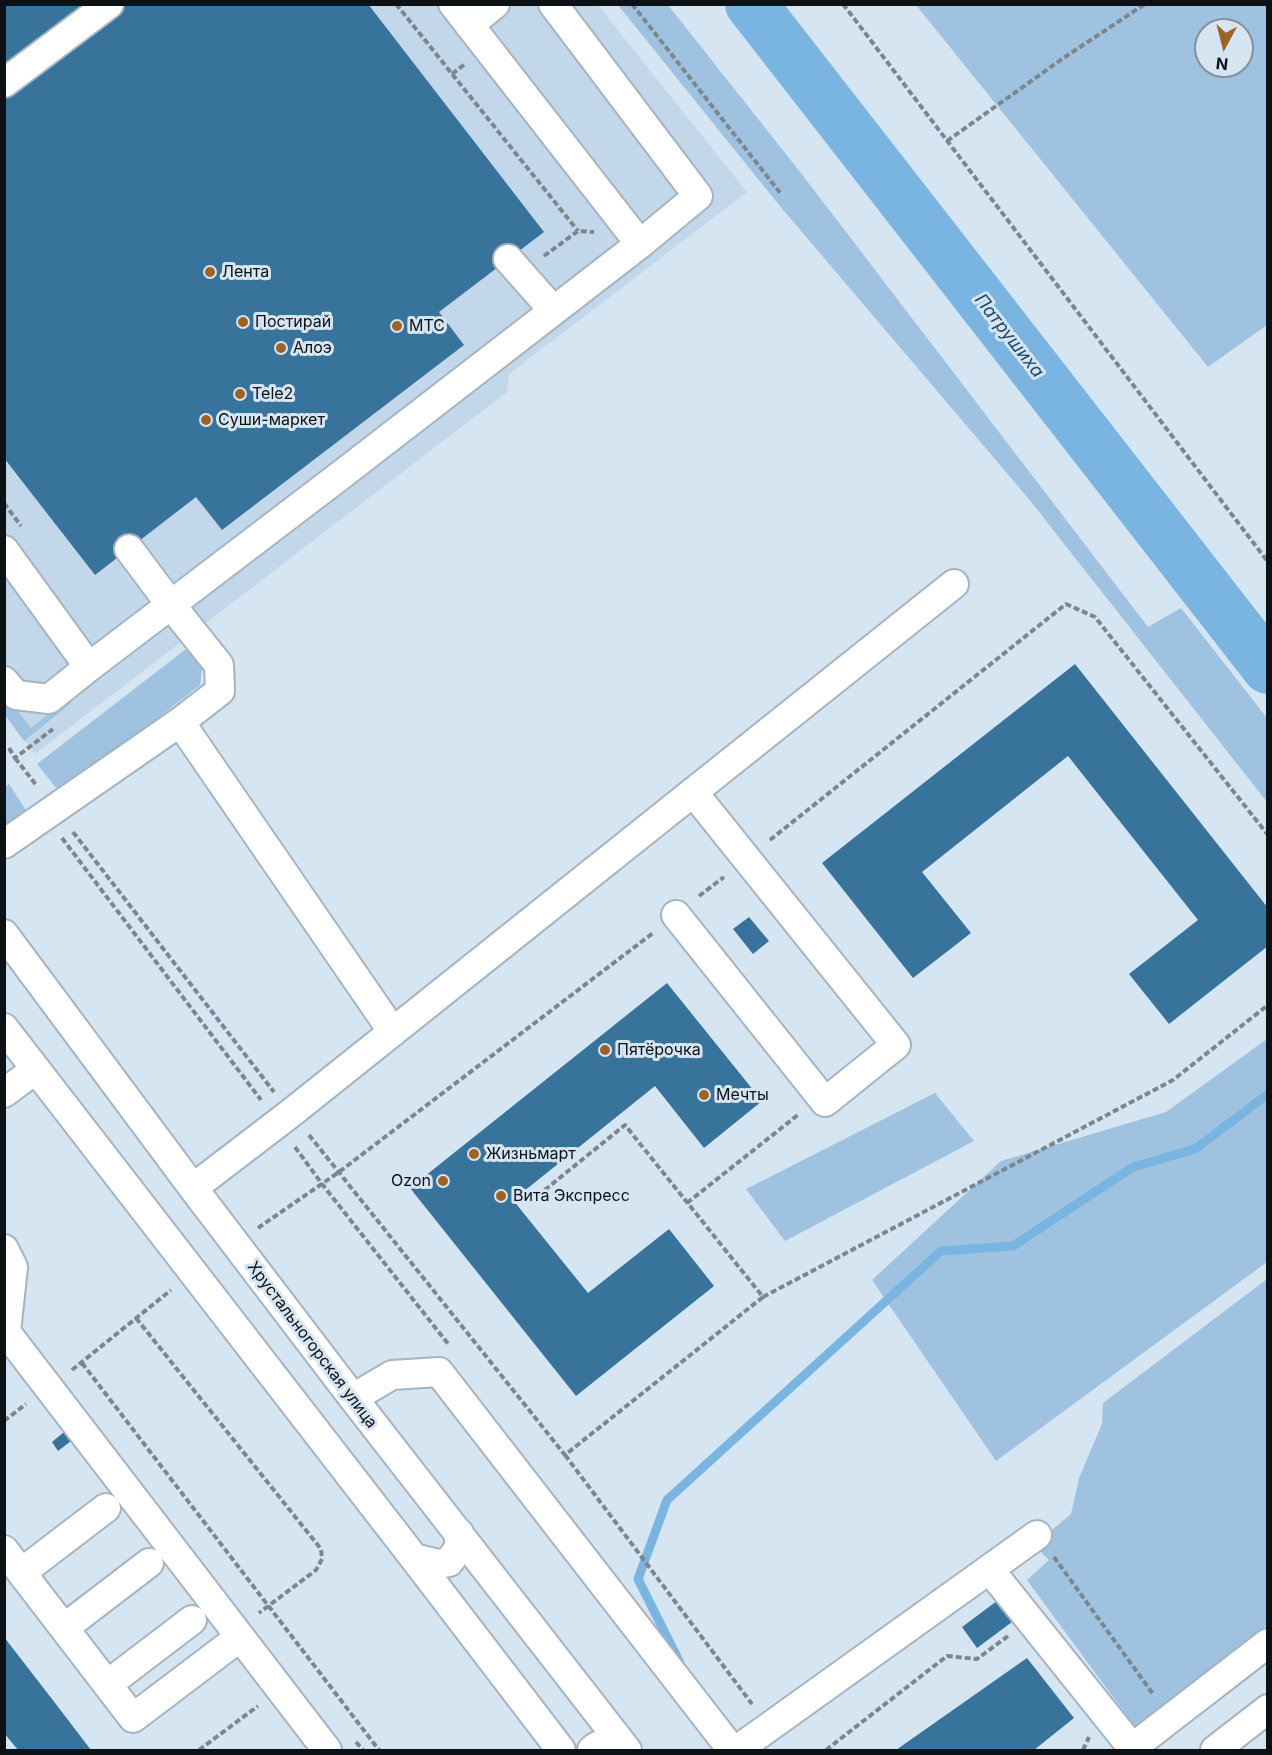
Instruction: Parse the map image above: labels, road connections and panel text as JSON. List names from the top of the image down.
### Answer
{
  "streets": {
    "street": ["Хрустальногорская улица"]
  },
  "water": ["Патрушиха"],
  "places": [
    "Лента",
    "Постирай",
    "МТС",
    "Алоэ",
    "Tele2",
    "Суши-маркет",
    "Пятёрочка",
    "Мечты",
    "Жизньмарт",
    "Ozon",
    "Вита Экспресс"
  ],
  "north": "bottom"
}
